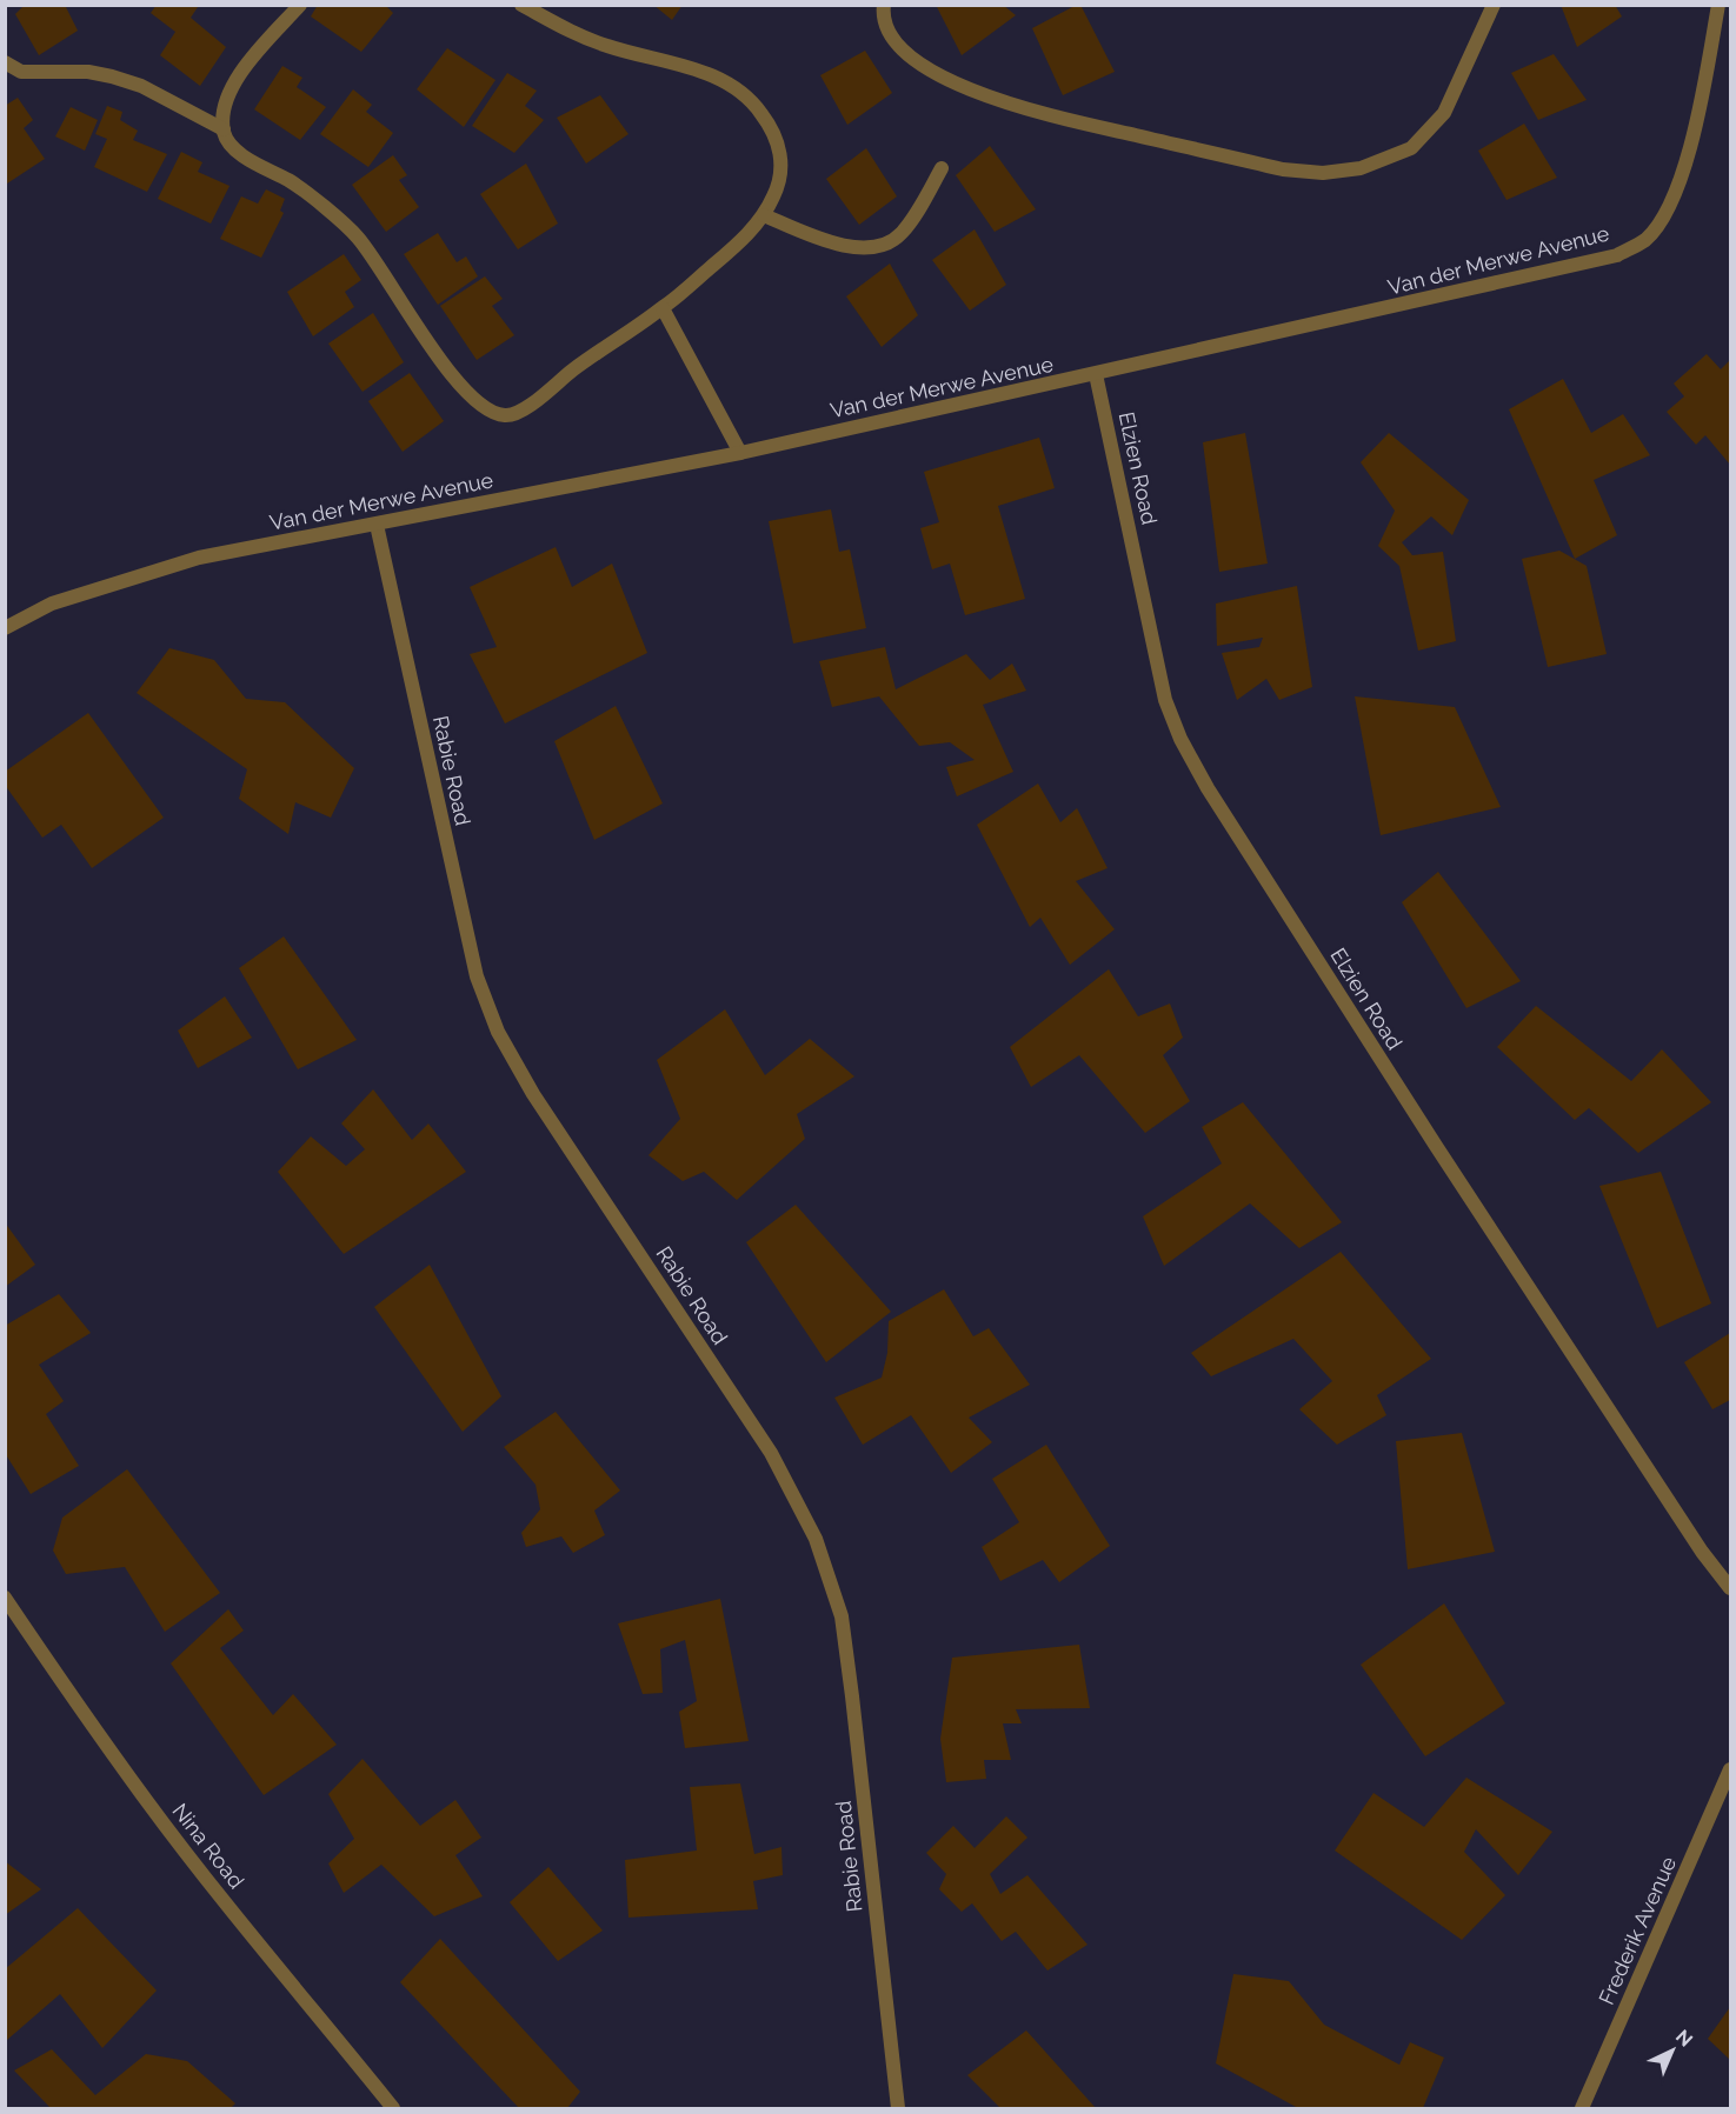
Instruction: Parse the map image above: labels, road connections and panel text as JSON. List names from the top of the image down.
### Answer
{
  "streets": {
    "street": [
      "Van der Merwe Avenue",
      "Elzien Road",
      "Rabie Road",
      "Nina Road",
      "Frederik Avenue"
    ]
  },
  "crossings": [
    ["Van der Merwe Avenue", "Elzien Road"],
    ["Van der Merwe Avenue", "Rabie Road"]
  ],
  "north": "top right"
}
